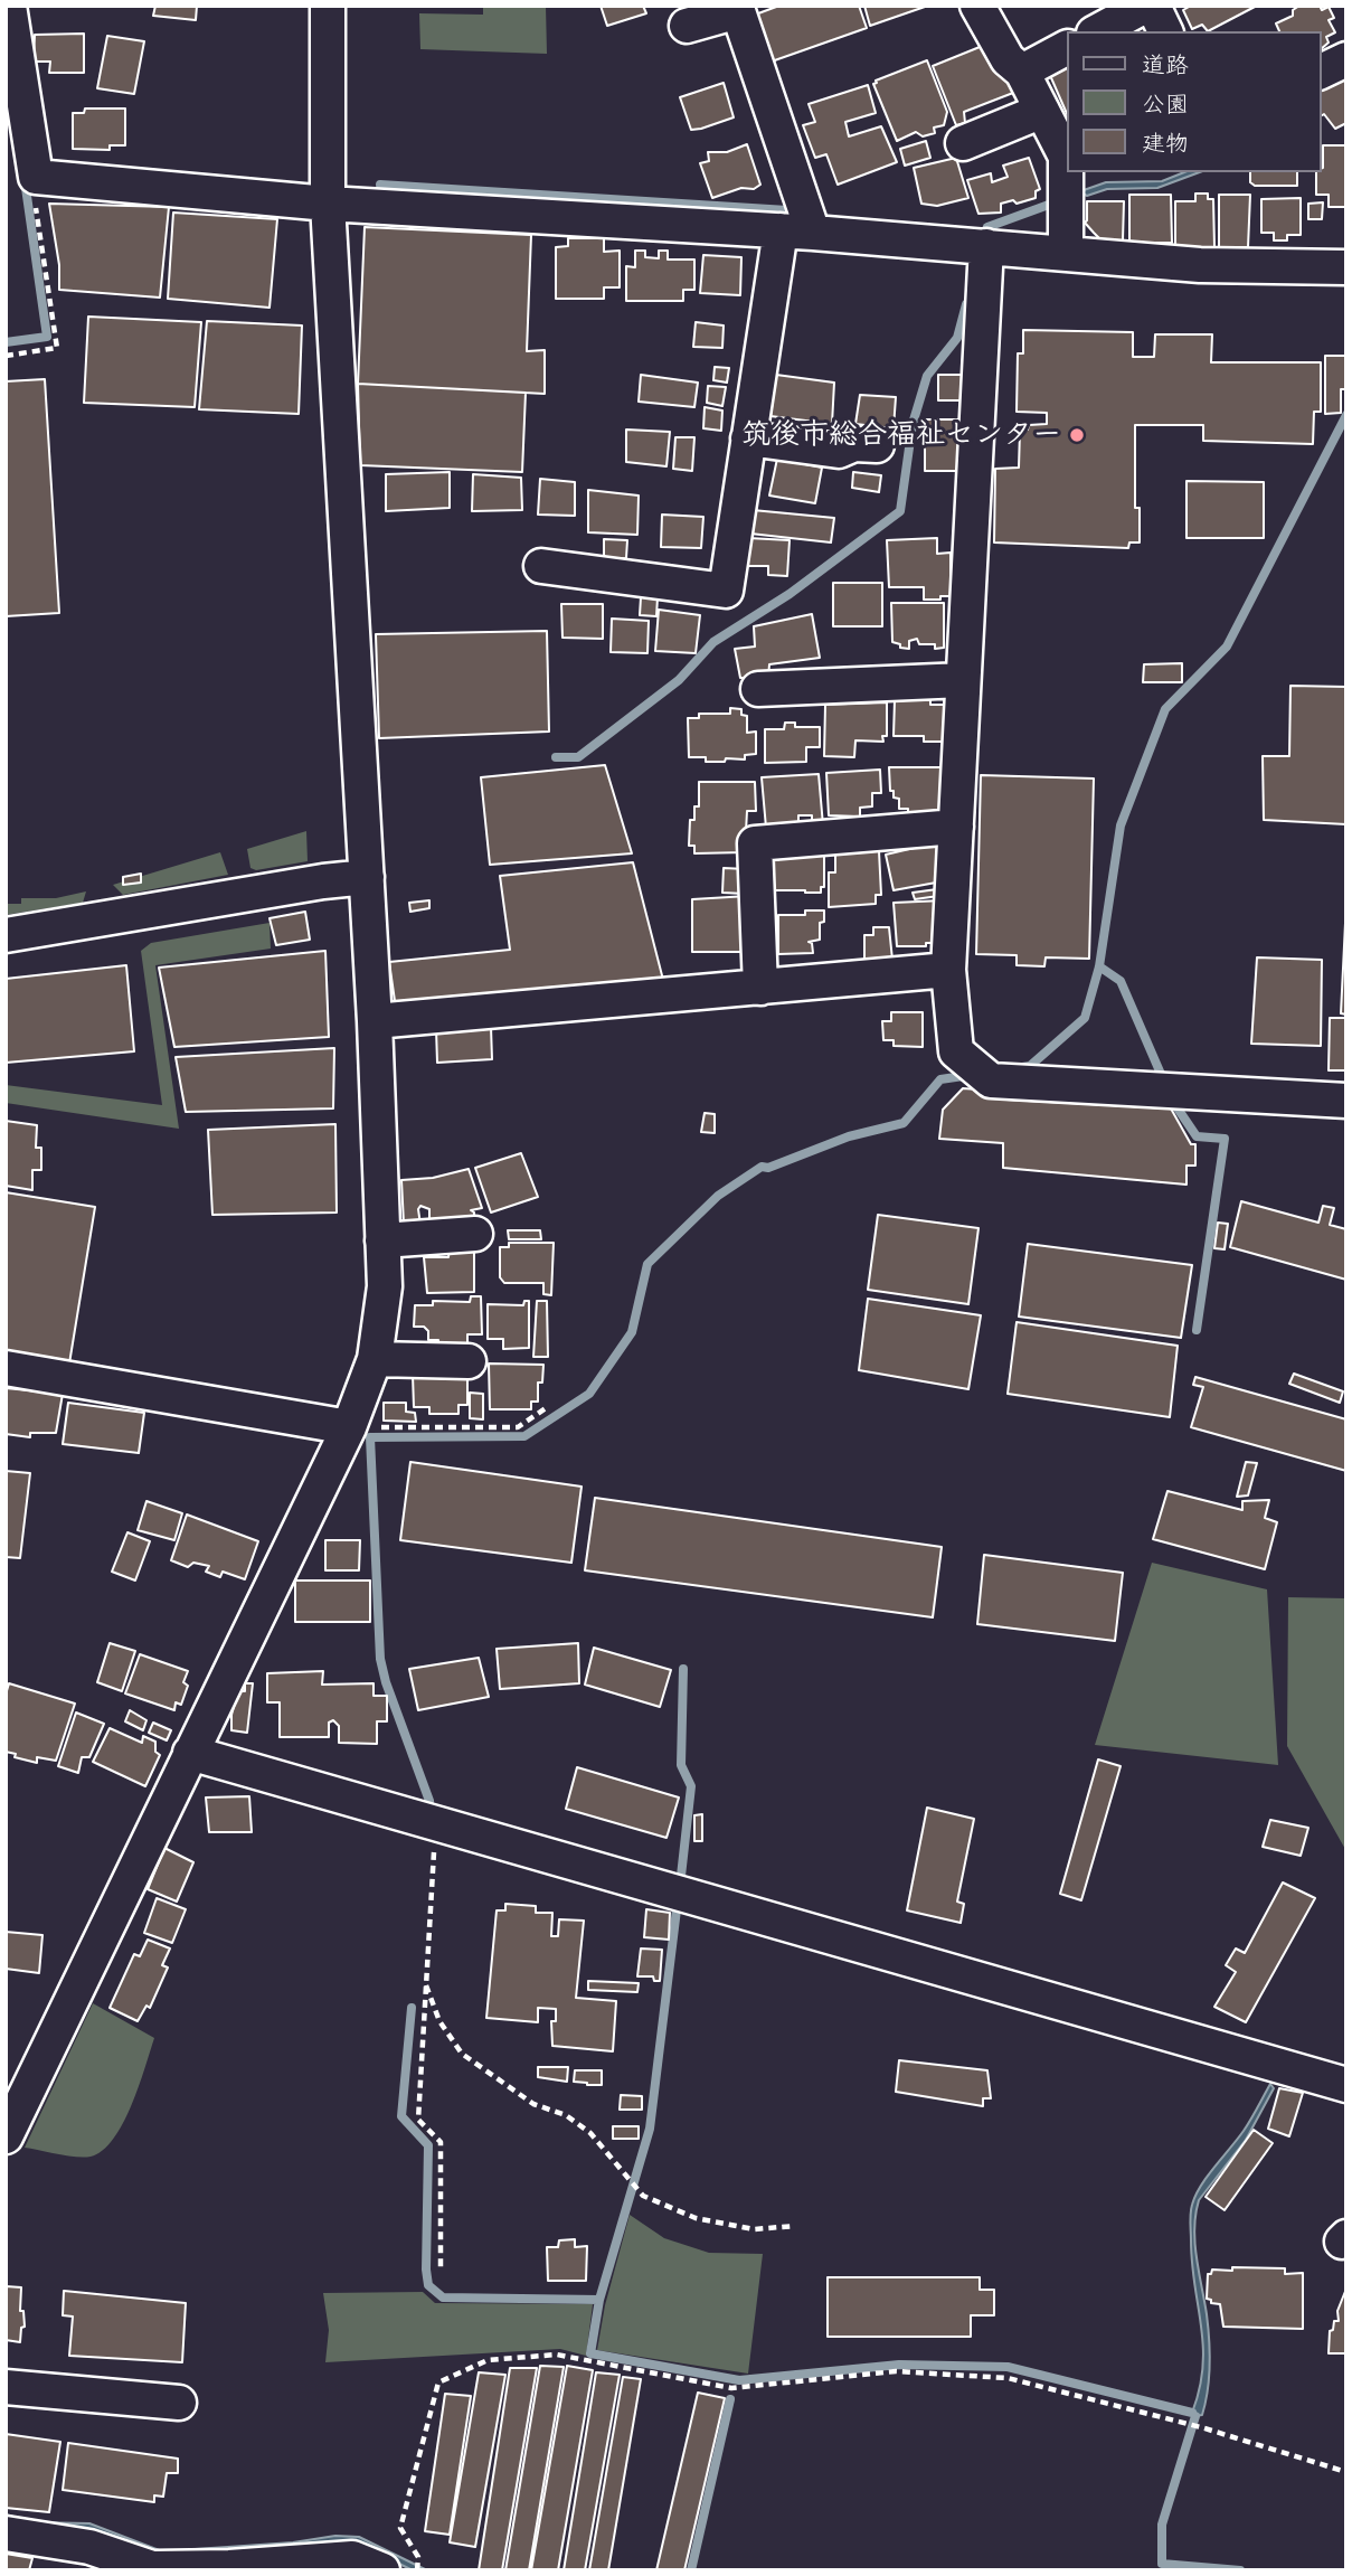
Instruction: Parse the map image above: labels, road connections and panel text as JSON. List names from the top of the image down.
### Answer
{
  "places": ["筑後市総合福祉センター"],
  "legend": ["道路", "公園", "建物"]
}
